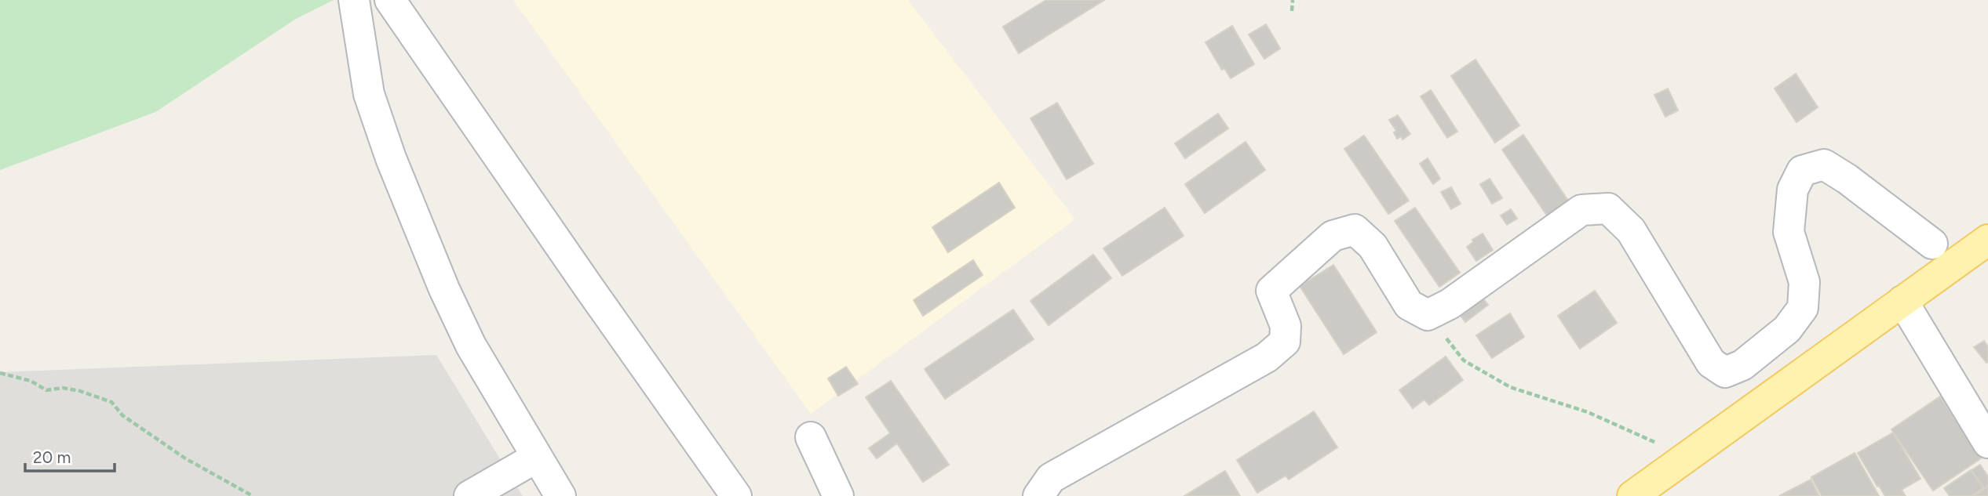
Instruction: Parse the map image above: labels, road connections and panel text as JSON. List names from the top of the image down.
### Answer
{
  "scale_bar": "20 m"
}
